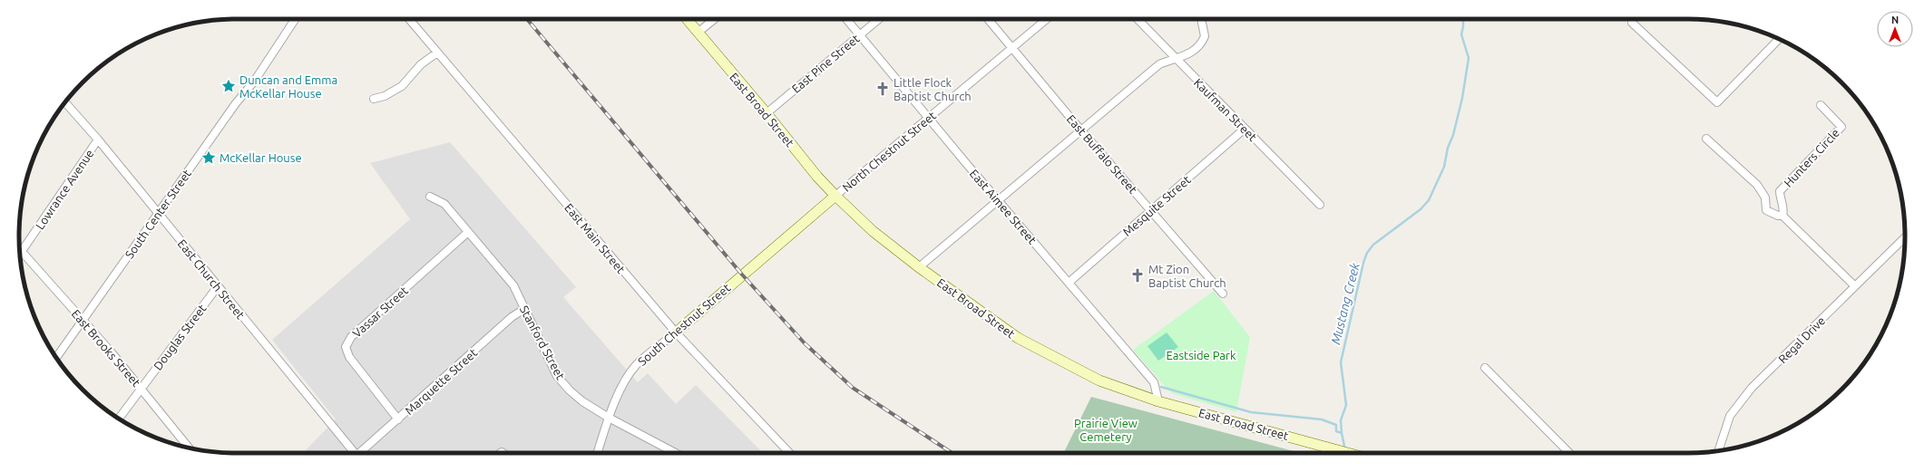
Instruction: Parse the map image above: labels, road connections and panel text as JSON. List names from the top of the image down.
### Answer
{
  "streets": {
    "main road": ["East Broad Street", "North Chestnut Street", "South Chestnut Street"],
    "street": [
      "East Pine Street",
      "Kaufman Street",
      "East Buffalo Street",
      "Hunters Circle",
      "Lowrance Avenue",
      "Mesquite Street",
      "East Aimee Street",
      "South Center Street",
      "East Main Street",
      "East Church Street",
      "Vassar Street",
      "Douglas Street",
      "Regal Drive",
      "Stanford Street",
      "East Brooks Street",
      "Marquette Street"
    ]
  },
  "crossings": [
    ["East Pine Street", "East Broad Street"],
    ["East Pine Street", "East Aimee Street"],
    ["East Broad Street", "North Chestnut Street"],
    ["East Broad Street", "East Aimee Street"],
    ["Kaufman Street", "Mesquite Street"],
    ["North Chestnut Street", "East Buffalo Street"],
    ["North Chestnut Street", "East Aimee Street"],
    ["North Chestnut Street", "South Chestnut Street"],
    ["East Buffalo Street", "Mesquite Street"],
    ["Lowrance Avenue", "East Church Street"],
    ["Mesquite Street", "East Aimee Street"],
    ["South Center Street", "East Church Street"],
    ["South Center Street", "East Brooks Street"],
    ["East Main Street", "South Chestnut Street"],
    ["East Church Street", "Douglas Street"],
    ["Vassar Street", "Stanford Street"],
    ["Vassar Street", "Marquette Street"],
    ["South Chestnut Street", "Stanford Street"],
    ["Douglas Street", "East Brooks Street"],
    ["Stanford Street", "Marquette Street"]
  ],
  "water": ["Mustang Creek"],
  "parks": ["Eastside Park", "Prairie View Cemetery"],
  "places": {
    "place": ["Duncan and Emma McKellar House", "McKellar House"],
    "church": ["Little Flock Baptist Church", "Mt Zion Baptist Church"]
  },
  "north": "top"
}
